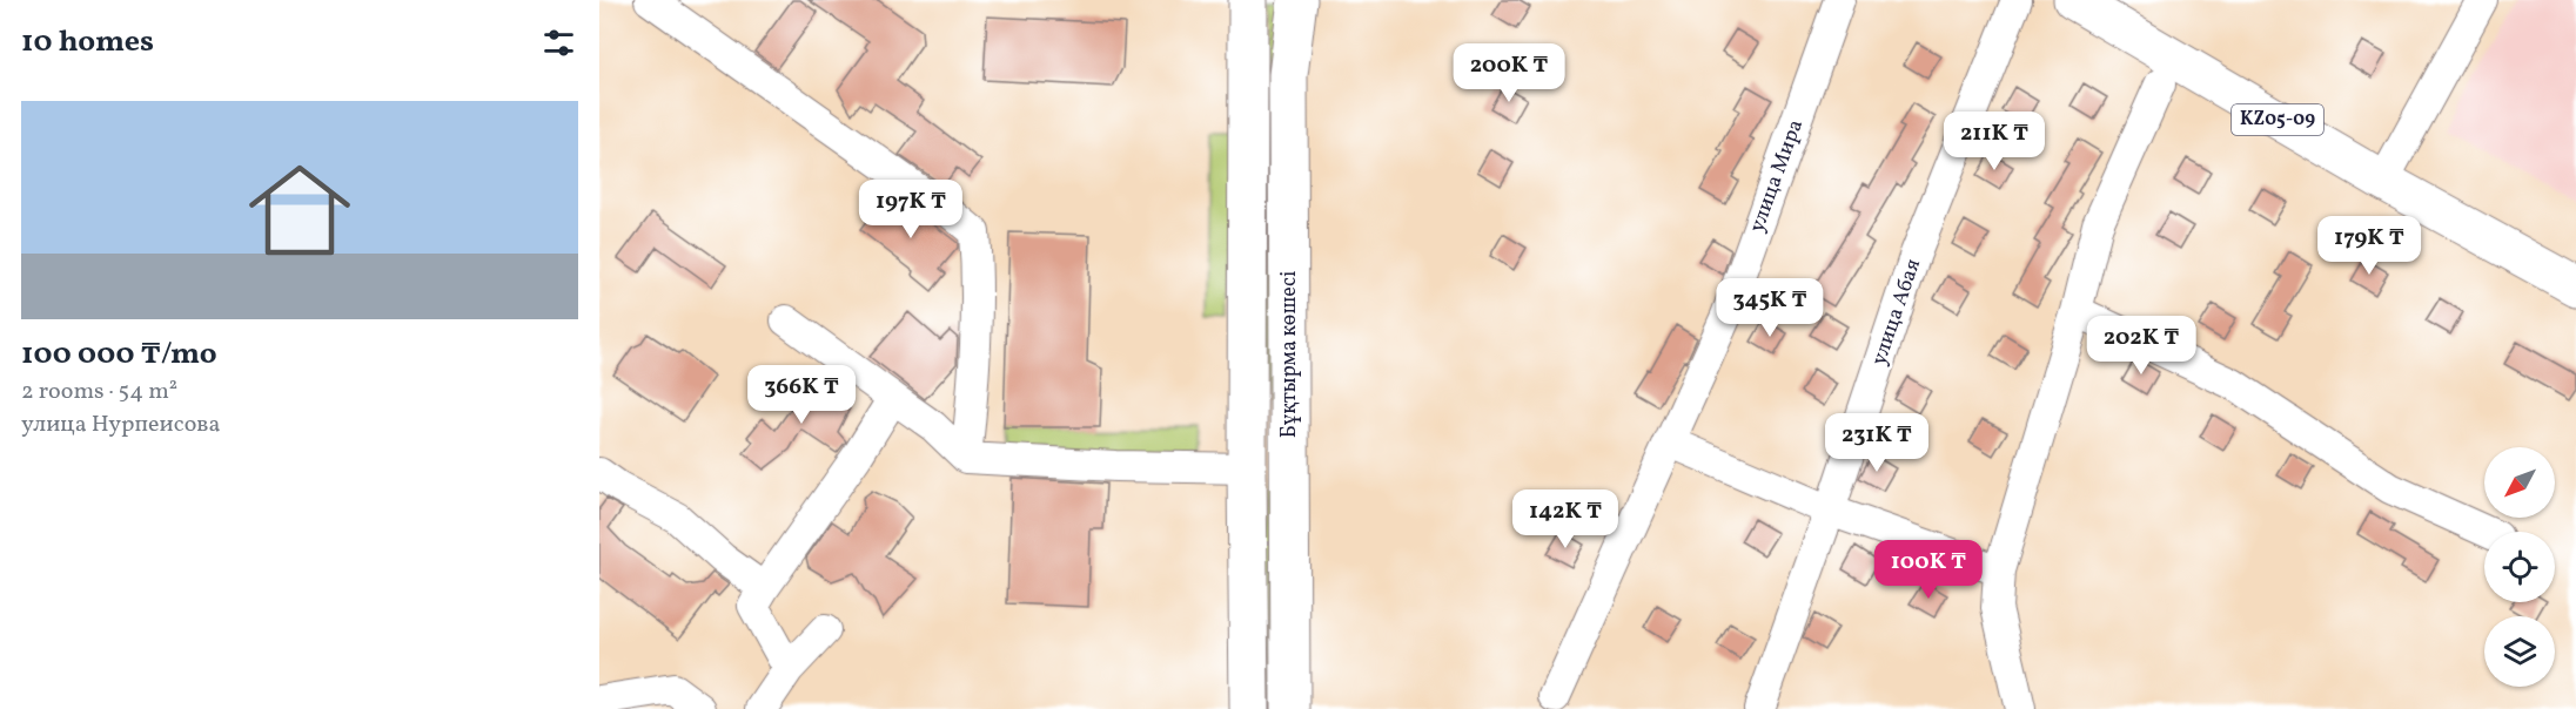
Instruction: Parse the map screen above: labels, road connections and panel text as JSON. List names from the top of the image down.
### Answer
{
  "streets": {
    "main road": ["KZ05-09", "Бұқтырма көшесі"],
    "street": ["улица Мира", "улица Абая"]
  },
  "north": "bottom left",
  "page": {
    "heading": "10 homes",
    "price": [
      "200K ₸",
      "211K ₸",
      "197K ₸",
      "179K ₸",
      "345K ₸",
      "202K ₸",
      "366K ₸",
      "231K ₸",
      "142K ₸",
      "100K ₸"
    ],
    "list": [
      {
        "name": "100 000 ₸/mo",
        "note": "2 rooms · 54 m² · улица Нурпеисова"
      }
    ]
  }
}
